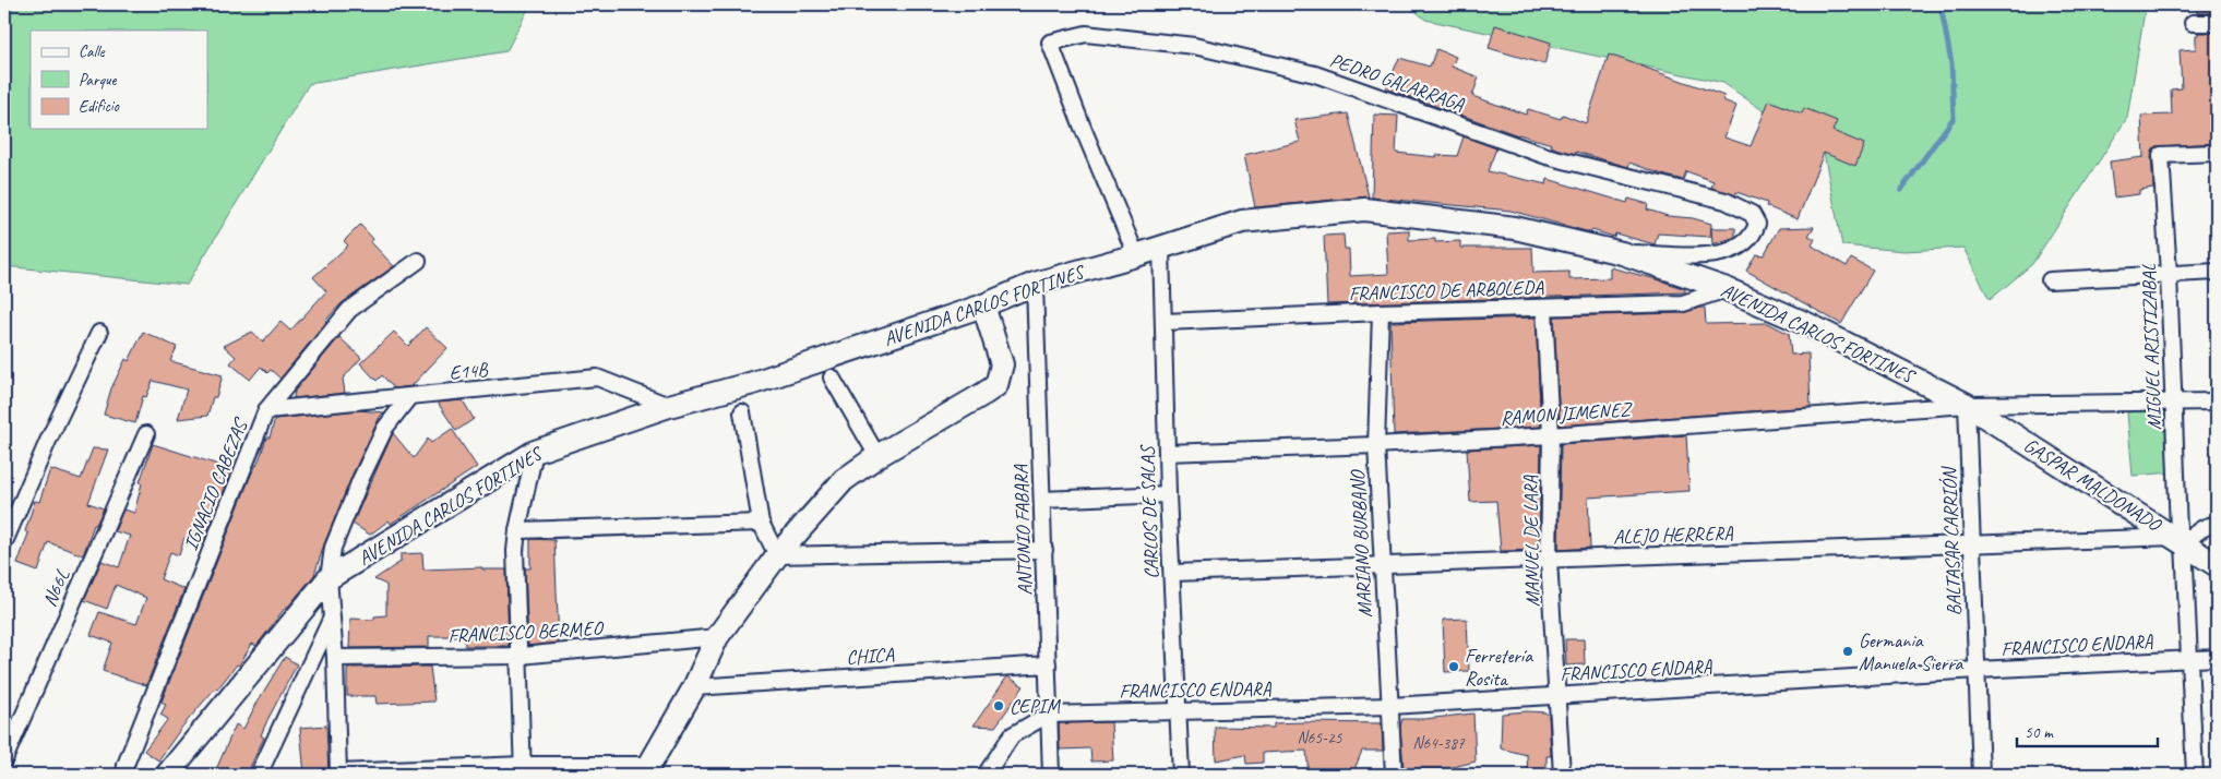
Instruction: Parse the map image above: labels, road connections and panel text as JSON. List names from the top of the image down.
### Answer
{
  "streets": {
    "street": [
      "PEDRO GALARRAGA",
      "FRANCISCO DE ARBOLEDA",
      "AVENIDA CARLOS FORTINES",
      "MIGUEL ARISTIZABAL",
      "E14B",
      "RAMON JIMENEZ",
      "GASPAR MALDONADO",
      "IGNACIO CABEZAS",
      "CARLOS DE SALAS",
      "ANTONIO FABARA",
      "ALEJO HERRERA",
      "MANUEL DE LARA",
      "BALTASAR CARRIÓN",
      "MARIANO BURBANO",
      "N66L",
      "FRANCISCO BERMEO",
      "FRANCISCO ENDARA",
      "CHICA"
    ]
  },
  "crossings": [
    ["PEDRO GALARRAGA", "AVENIDA CARLOS FORTINES"],
    ["FRANCISCO DE ARBOLEDA", "AVENIDA CARLOS FORTINES"],
    ["FRANCISCO DE ARBOLEDA", "CARLOS DE SALAS"],
    ["FRANCISCO DE ARBOLEDA", "MANUEL DE LARA"],
    ["FRANCISCO DE ARBOLEDA", "MARIANO BURBANO"],
    ["AVENIDA CARLOS FORTINES", "E14B"],
    ["AVENIDA CARLOS FORTINES", "RAMON JIMENEZ"],
    ["AVENIDA CARLOS FORTINES", "GASPAR MALDONADO"],
    ["AVENIDA CARLOS FORTINES", "CARLOS DE SALAS"],
    ["AVENIDA CARLOS FORTINES", "ANTONIO FABARA"],
    ["AVENIDA CARLOS FORTINES", "BALTASAR CARRIÓN"],
    ["MIGUEL ARISTIZABAL", "RAMON JIMENEZ"],
    ["MIGUEL ARISTIZABAL", "GASPAR MALDONADO"],
    ["MIGUEL ARISTIZABAL", "ALEJO HERRERA"],
    ["MIGUEL ARISTIZABAL", "FRANCISCO ENDARA"],
    ["E14B", "IGNACIO CABEZAS"],
    ["RAMON JIMENEZ", "GASPAR MALDONADO"],
    ["RAMON JIMENEZ", "CARLOS DE SALAS"],
    ["RAMON JIMENEZ", "MANUEL DE LARA"],
    ["RAMON JIMENEZ", "BALTASAR CARRIÓN"],
    ["RAMON JIMENEZ", "MARIANO BURBANO"],
    ["GASPAR MALDONADO", "ALEJO HERRERA"],
    ["GASPAR MALDONADO", "BALTASAR CARRIÓN"],
    ["CARLOS DE SALAS", "ALEJO HERRERA"],
    ["CARLOS DE SALAS", "FRANCISCO ENDARA"],
    ["ANTONIO FABARA", "FRANCISCO ENDARA"],
    ["ANTONIO FABARA", "CHICA"],
    ["ALEJO HERRERA", "MANUEL DE LARA"],
    ["ALEJO HERRERA", "BALTASAR CARRIÓN"],
    ["ALEJO HERRERA", "MARIANO BURBANO"],
    ["MANUEL DE LARA", "FRANCISCO ENDARA"],
    ["BALTASAR CARRIÓN", "FRANCISCO ENDARA"],
    ["MARIANO BURBANO", "FRANCISCO ENDARA"]
  ],
  "places": ["Germania Manuela Sierra", "Ferretería Rosita", "CEPIM"],
  "house_numbers": ["N65-25", "N64-387"],
  "legend": ["Calle", "Parque", "Edificio"],
  "scale_bar": "50 m"
}
